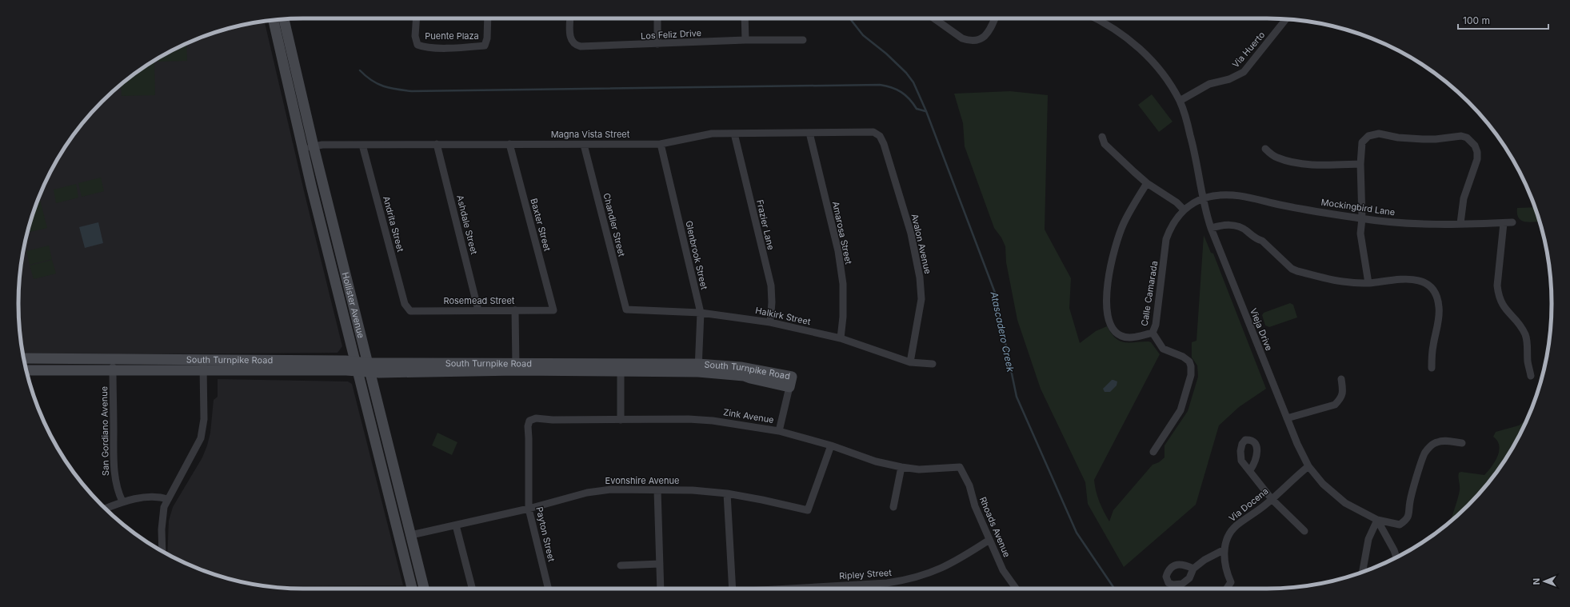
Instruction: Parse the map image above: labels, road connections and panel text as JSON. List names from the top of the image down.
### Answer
{
  "streets": {
    "main road": ["Hollister Avenue", "South Turnpike Road"],
    "street": [
      "Los Feliz Drive",
      "Puente Plaza",
      "Via Huerto",
      "Magna Vista Street",
      "Mockingbird Lane",
      "Andrita Street",
      "Ashdale Street",
      "Baxter Street",
      "Chandler Street",
      "Frazier Lane",
      "Amarosa Street",
      "Avalon Avenue",
      "Glenbrook Street",
      "Calle Camarada",
      "Rosemead Street",
      "Halkirk Street",
      "Vieja Drive",
      "Zink Avenue",
      "San Gordiano Avenue",
      "Evonshire Avenue",
      "Via Docena",
      "Rhoads Avenue",
      "Payton Street",
      "Ripley Street"
    ]
  },
  "crossings": [
    ["Via Huerto", "Vieja Drive"],
    ["Magna Vista Street", "Andrita Street"],
    ["Magna Vista Street", "Ashdale Street"],
    ["Magna Vista Street", "Baxter Street"],
    ["Magna Vista Street", "Chandler Street"],
    ["Magna Vista Street", "Frazier Lane"],
    ["Magna Vista Street", "Amarosa Street"],
    ["Magna Vista Street", "Avalon Avenue"],
    ["Magna Vista Street", "Glenbrook Street"],
    ["Magna Vista Street", "Hollister Avenue"],
    ["Mockingbird Lane", "Calle Camarada"],
    ["Mockingbird Lane", "Vieja Drive"],
    ["Andrita Street", "Rosemead Street"],
    ["Ashdale Street", "Rosemead Street"],
    ["Baxter Street", "Rosemead Street"],
    ["Chandler Street", "Halkirk Street"],
    ["Frazier Lane", "Halkirk Street"],
    ["Amarosa Street", "Halkirk Street"],
    ["Avalon Avenue", "Halkirk Street"],
    ["Glenbrook Street", "Halkirk Street"],
    ["Glenbrook Street", "South Turnpike Road"],
    ["Hollister Avenue", "South Turnpike Road"],
    ["Hollister Avenue", "Evonshire Avenue"],
    ["Vieja Drive", "Via Docena"],
    ["South Turnpike Road", "San Gordiano Avenue"],
    ["Zink Avenue", "Evonshire Avenue"],
    ["Zink Avenue", "Rhoads Avenue"],
    ["Zink Avenue", "Payton Street"],
    ["Evonshire Avenue", "Payton Street"],
    ["Rhoads Avenue", "Ripley Street"]
  ],
  "water": ["Atascadero Creek"],
  "scale_bar": "100 m",
  "north": "left"
}
